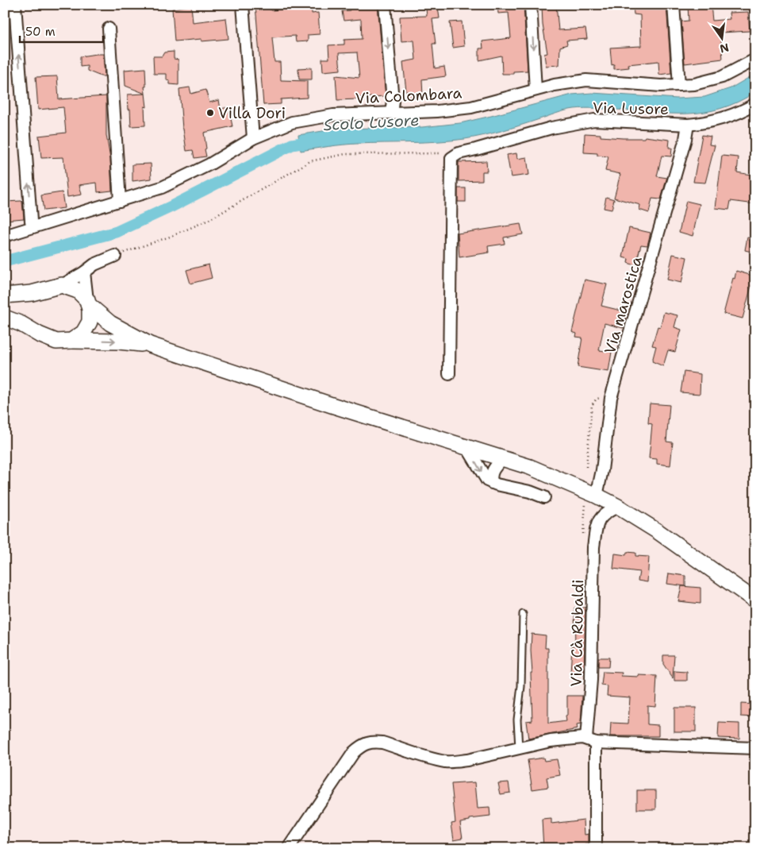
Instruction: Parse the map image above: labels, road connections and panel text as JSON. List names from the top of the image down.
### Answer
{
  "streets": {
    "street": [
      "Via Colombara",
      "Via Lusore",
      "Via marostica",
      "Via Cà Rubaldi"
    ]
  },
  "crossings": [
    ["Via Lusore", "Via marostica"]
  ],
  "water": ["Scolo Lusore"],
  "places": ["Villa Dori"],
  "scale_bar": "50 m",
  "north": "bottom"
}
